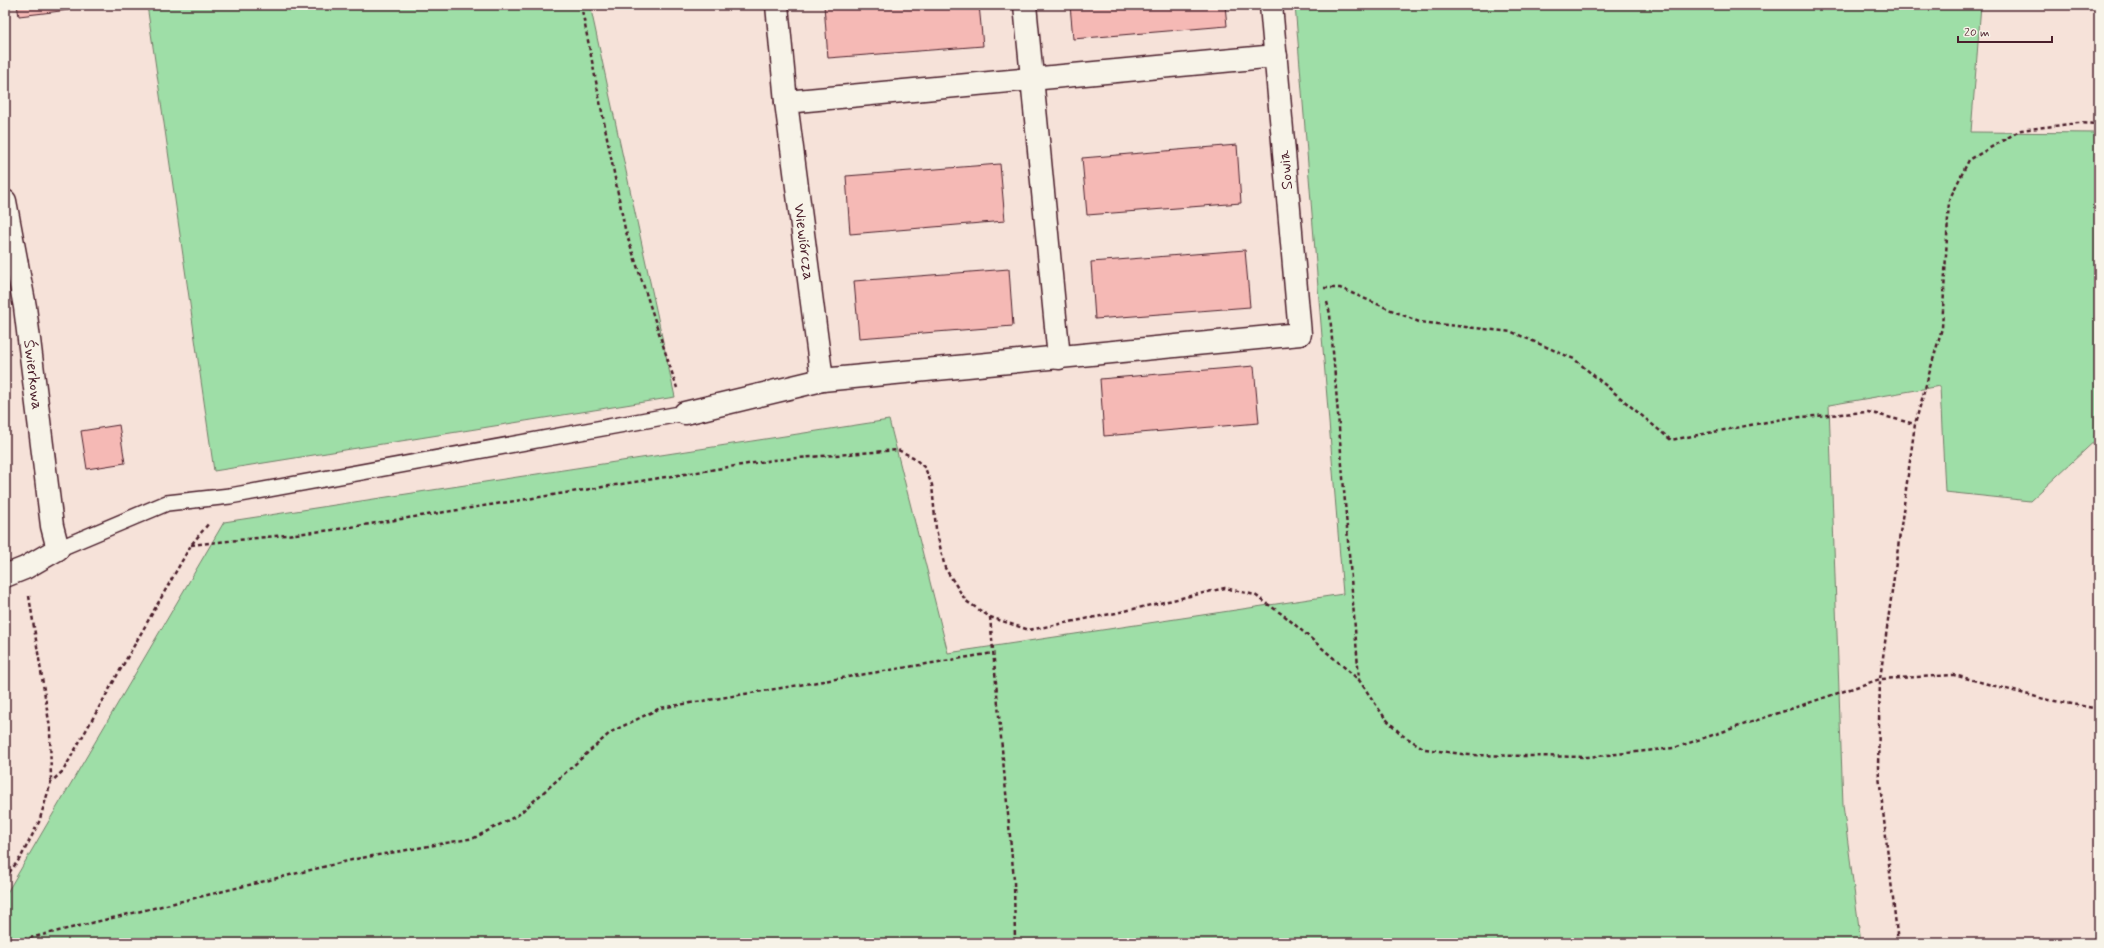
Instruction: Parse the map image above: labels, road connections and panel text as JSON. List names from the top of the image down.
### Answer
{
  "streets": {
    "street": ["Sowia", "Wiewiórcza", "Świerkowa"]
  },
  "scale_bar": "20 m"
}
